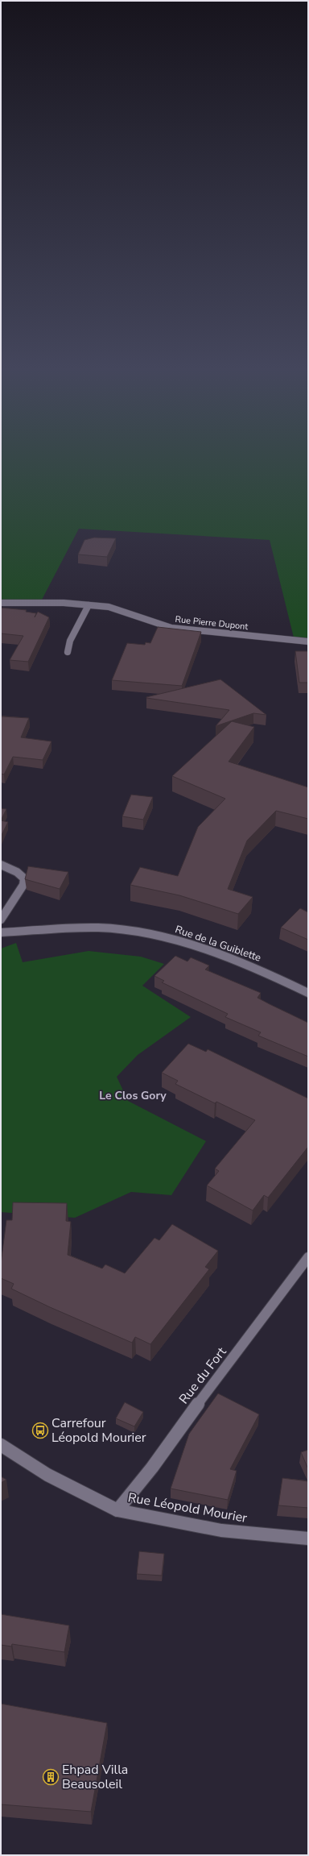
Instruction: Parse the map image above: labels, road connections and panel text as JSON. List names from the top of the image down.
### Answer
{
  "streets": {
    "street": [
      "Rue Pierre Dupont",
      "Rue de la Guiblette",
      "Rue du Fort",
      "Rue Léopold Mourier"
    ]
  },
  "crossings": [
    ["Rue du Fort", "Rue Léopold Mourier"]
  ],
  "districts": ["Le Clos Gory"],
  "places": {
    "bus stop": ["Carrefour Léopold Mourier"],
    "building": ["Ehpad Villa Beausoleil"]
  }
}
